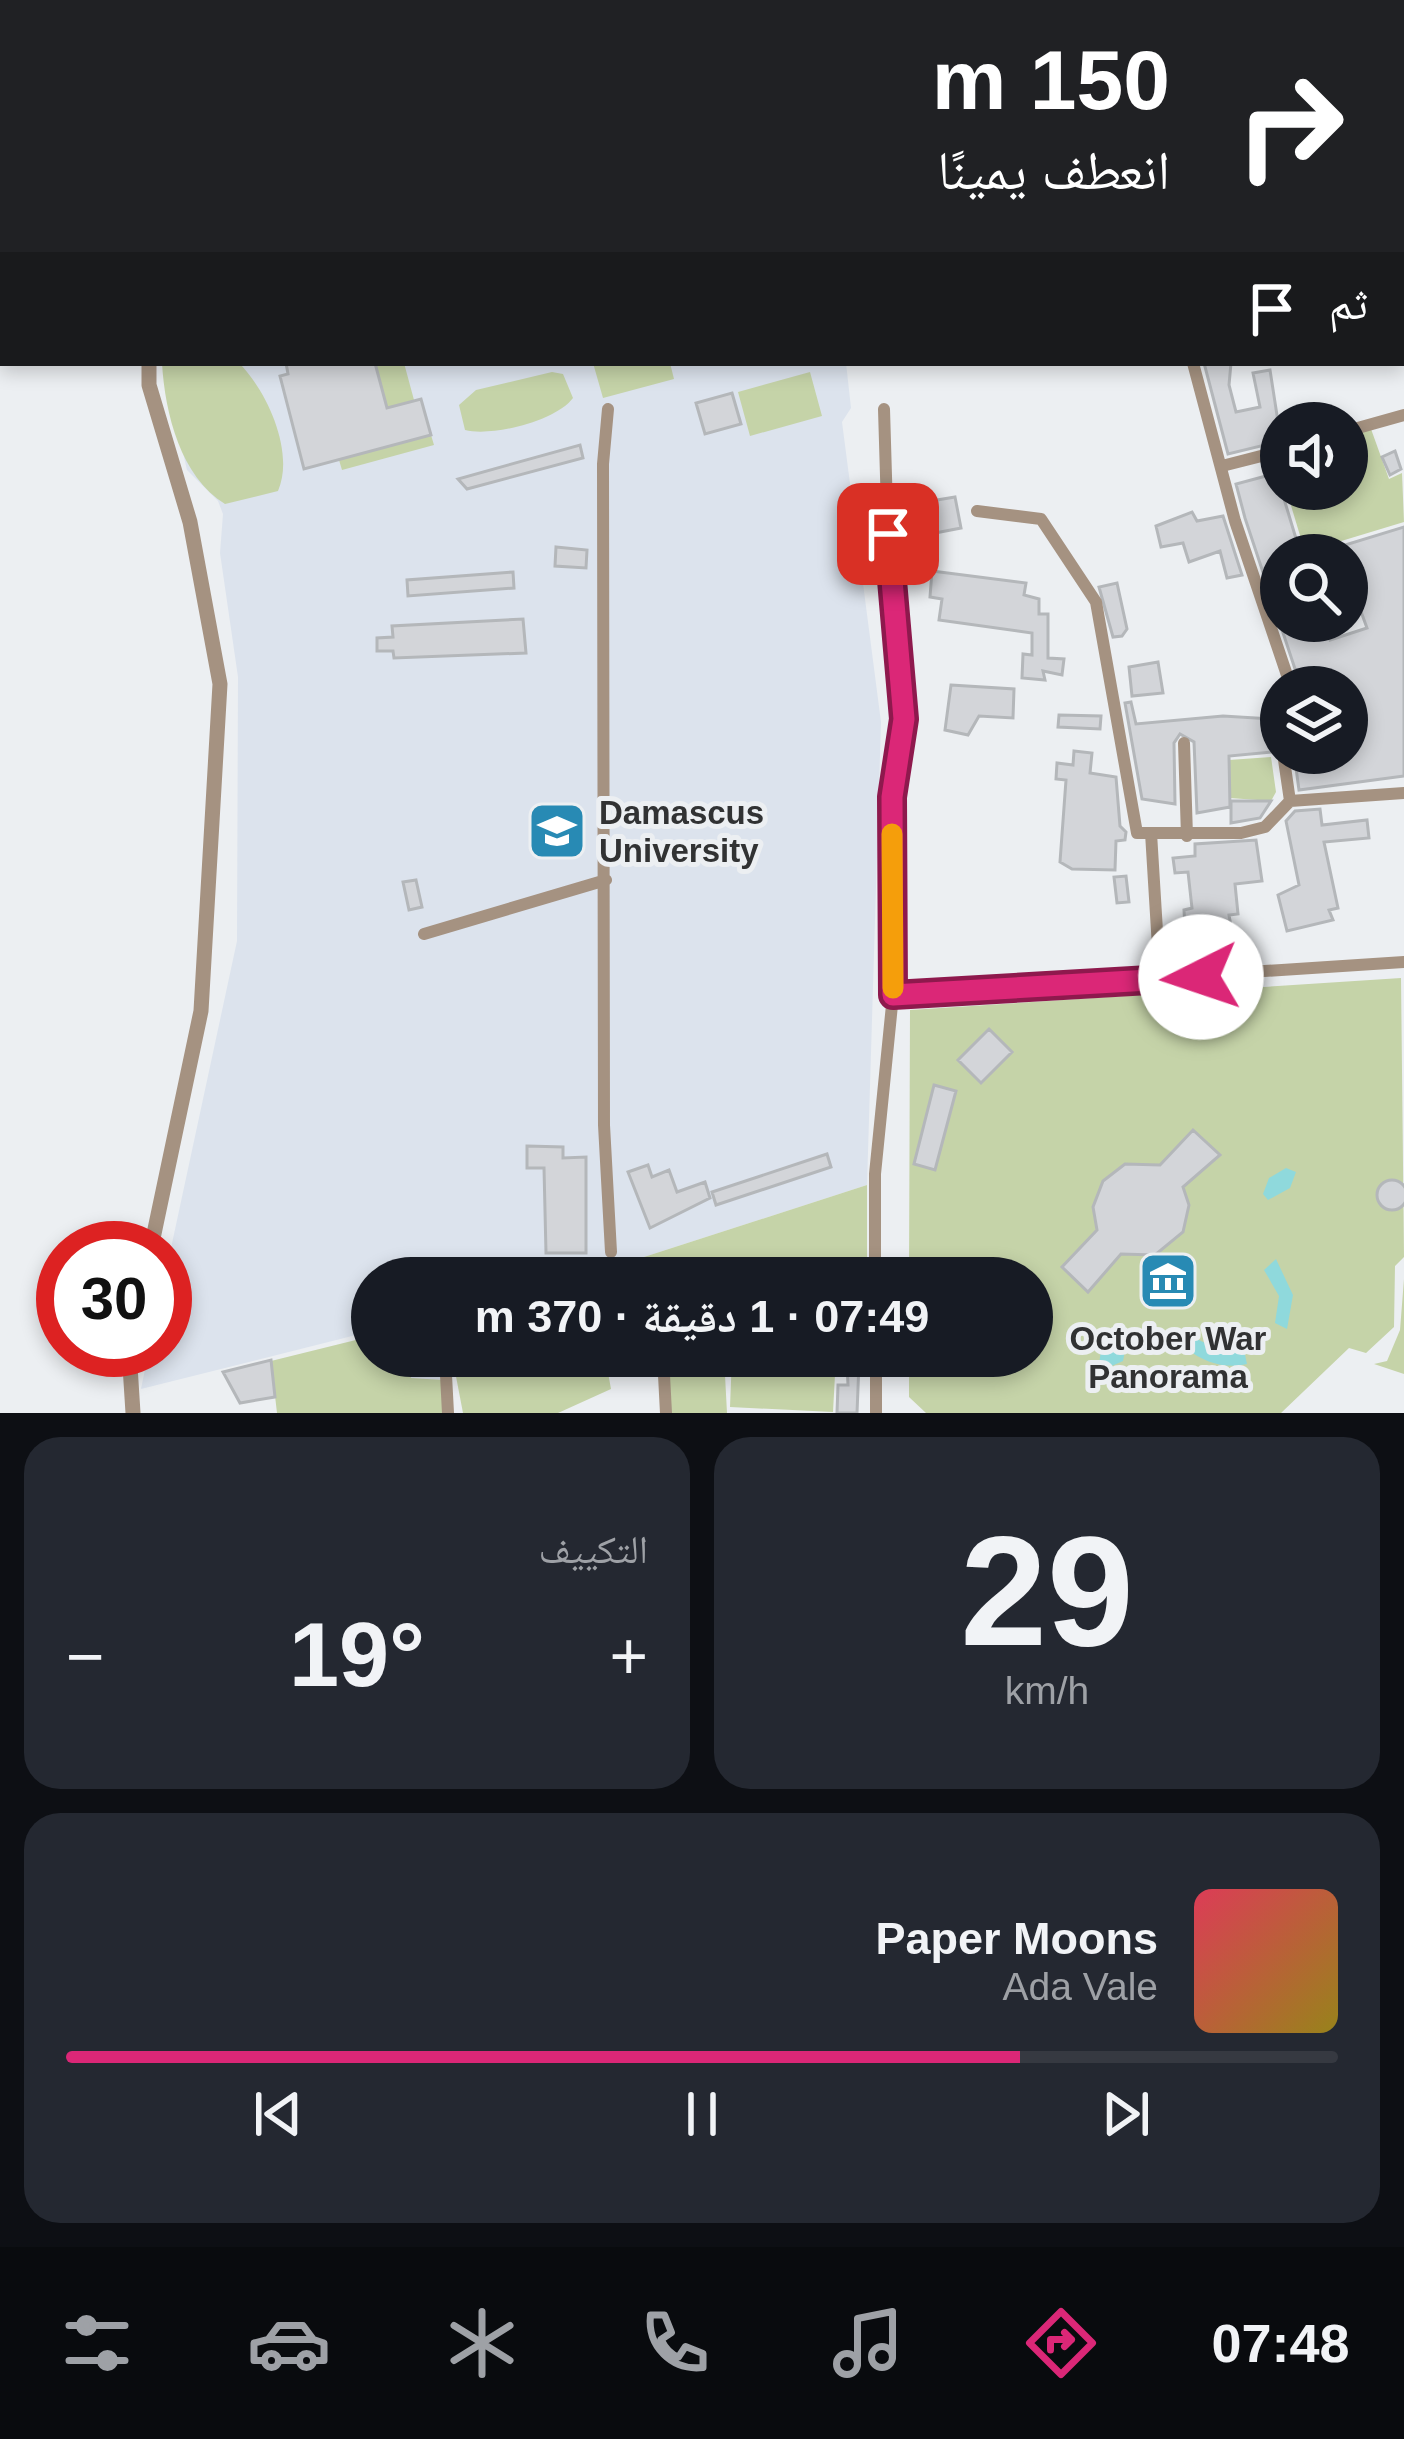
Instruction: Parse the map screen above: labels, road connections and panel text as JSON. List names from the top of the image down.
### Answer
{
  "places": {
    "school or university": ["Damascus University"],
    "museum": ["October War Panorama"]
  },
  "page": {
    "turn": ["150 m", "انعطف يمينًا"],
    "then": "ثم",
    "limit": "30",
    "trip": "07:49 · 1 دقيقة · 370 m",
    "tile": [
      ["29", "km/h"],
      "التكييف"
    ],
    "heat": ["−", "19°", "+"],
    "song": ["Paper Moons", "Ada Vale"],
    "tabs": "07:48"
  }
}
